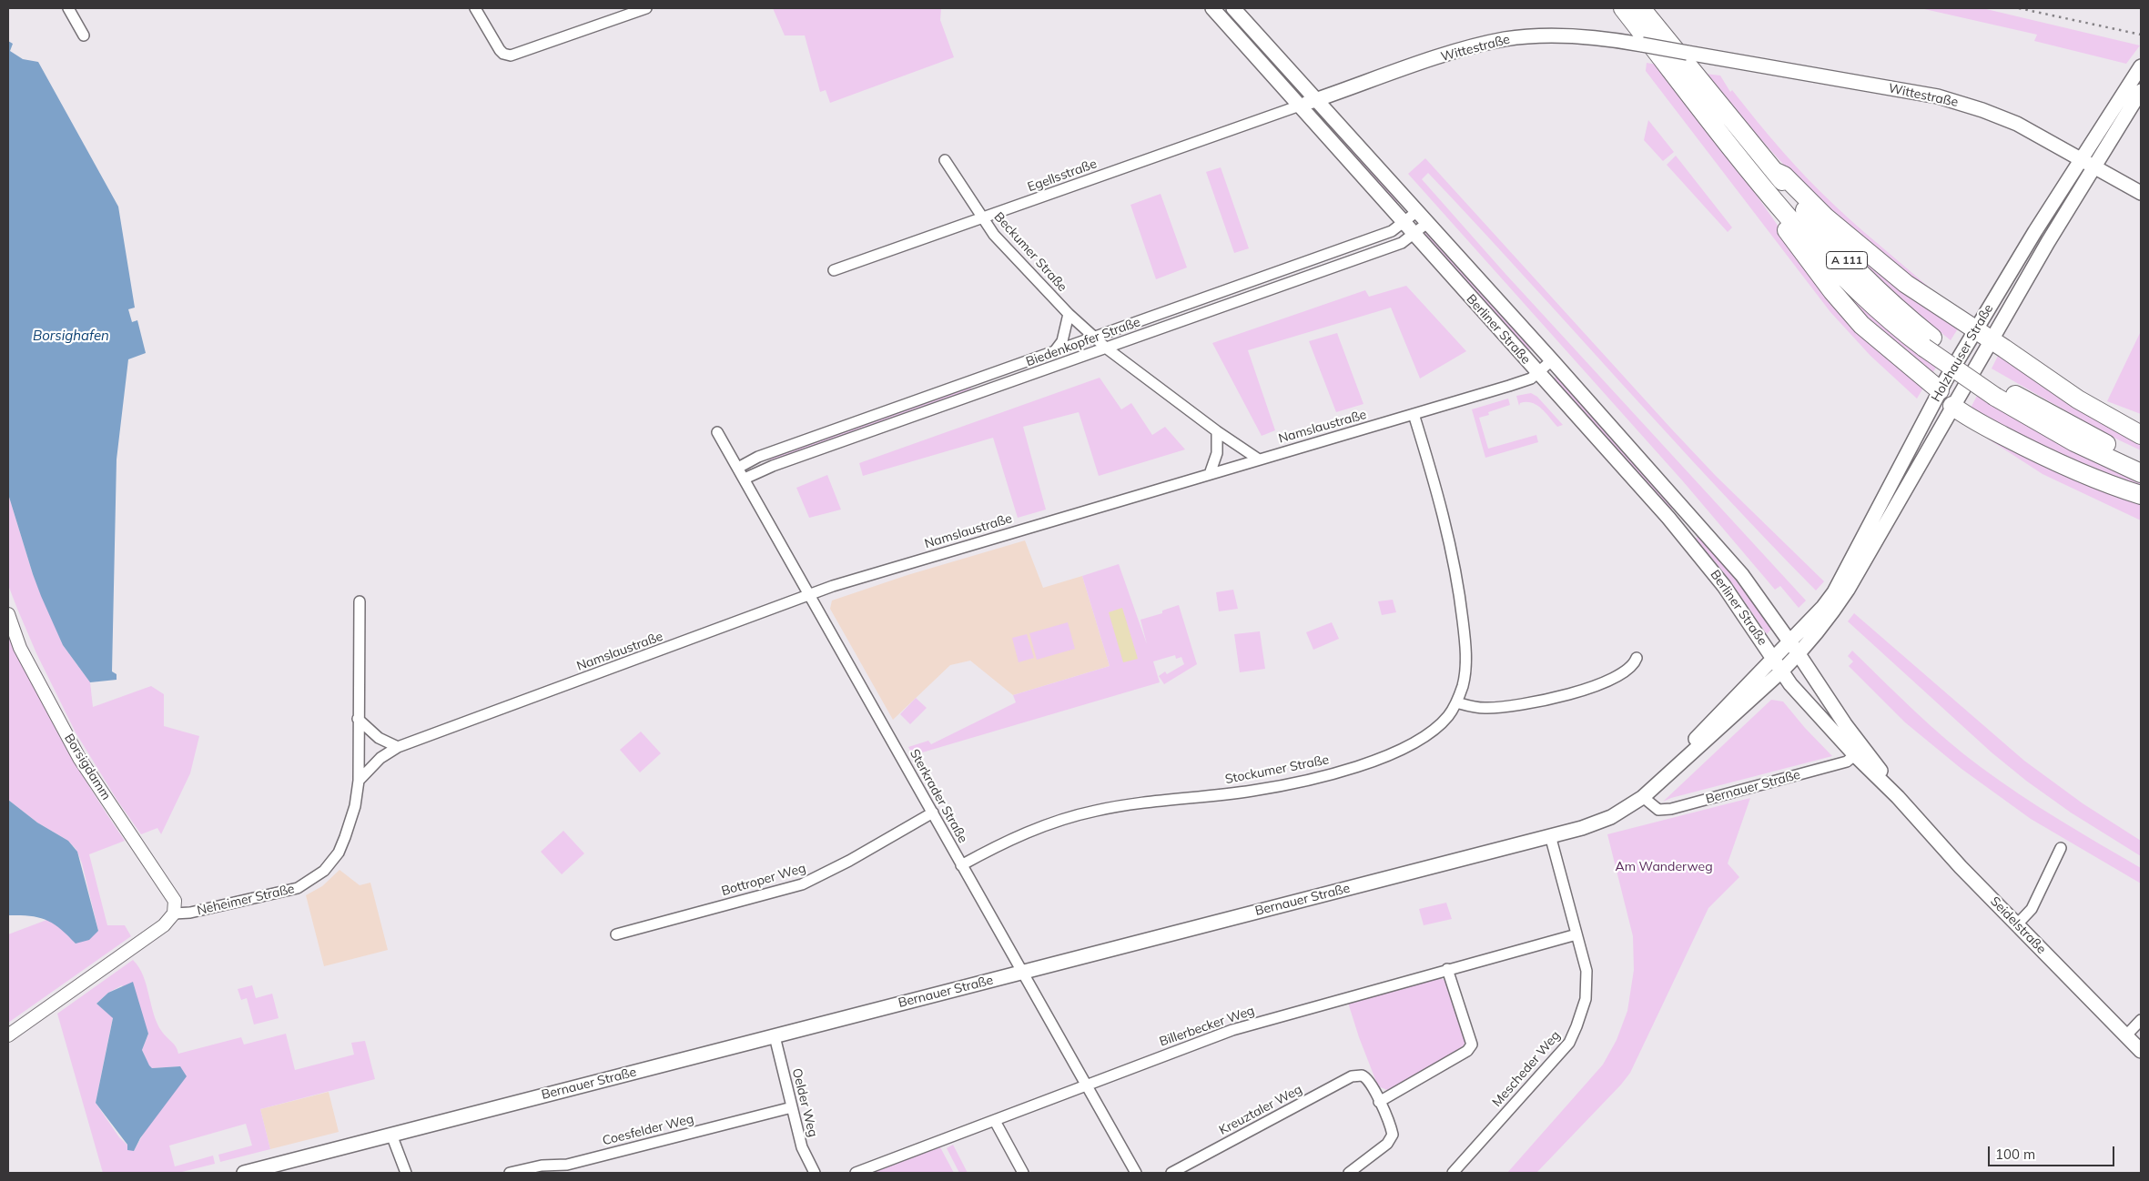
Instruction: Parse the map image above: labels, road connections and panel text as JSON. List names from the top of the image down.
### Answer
{
  "streets": {
    "highway": ["A 111"],
    "main road": [
      "Wittestraße",
      "Berliner Straße",
      "Holzhauser Straße",
      "Bernauer Straße",
      "Seidelstraße"
    ],
    "street": [
      "Egellsstraße",
      "Beckumer Straße",
      "Biedenkopfer Straße",
      "Namslaustraße",
      "Borsigdamm",
      "Stockumer Straße",
      "Sterkrader Straße",
      "Bottroper Weg",
      "Neheimer Straße",
      "Billerbecker Weg",
      "Mescheder Weg",
      "Oelder Weg",
      "Kreuztaler Weg",
      "Coesfelder Weg"
    ]
  },
  "crossings": [
    ["Wittestraße", "Egellsstraße"],
    ["Wittestraße", "Berliner Straße"],
    ["Wittestraße", "Holzhauser Straße"],
    ["Egellsstraße", "Beckumer Straße"],
    ["Egellsstraße", "Berliner Straße"],
    ["Beckumer Straße", "Biedenkopfer Straße"],
    ["Beckumer Straße", "Namslaustraße"],
    ["Berliner Straße", "Biedenkopfer Straße"],
    ["Berliner Straße", "Holzhauser Straße"],
    ["Berliner Straße", "Namslaustraße"],
    ["Berliner Straße", "Bernauer Straße"],
    ["Berliner Straße", "Seidelstraße"],
    ["Biedenkopfer Straße", "Sterkrader Straße"],
    ["Holzhauser Straße", "Bernauer Straße"],
    ["Holzhauser Straße", "Seidelstraße"],
    ["Namslaustraße", "Stockumer Straße"],
    ["Namslaustraße", "Sterkrader Straße"],
    ["Namslaustraße", "Neheimer Straße"],
    ["Borsigdamm", "Neheimer Straße"],
    ["Stockumer Straße", "Sterkrader Straße"],
    ["Bernauer Straße", "Sterkrader Straße"],
    ["Bernauer Straße", "Seidelstraße"],
    ["Bernauer Straße", "Mescheder Weg"],
    ["Bernauer Straße", "Oelder Weg"],
    ["Sterkrader Straße", "Bottroper Weg"],
    ["Sterkrader Straße", "Billerbecker Weg"],
    ["Billerbecker Weg", "Mescheder Weg"],
    ["Oelder Weg", "Coesfelder Weg"]
  ],
  "water": ["Borsighafen"],
  "parks": ["Am Wanderweg"],
  "scale_bar": "100 m"
}
